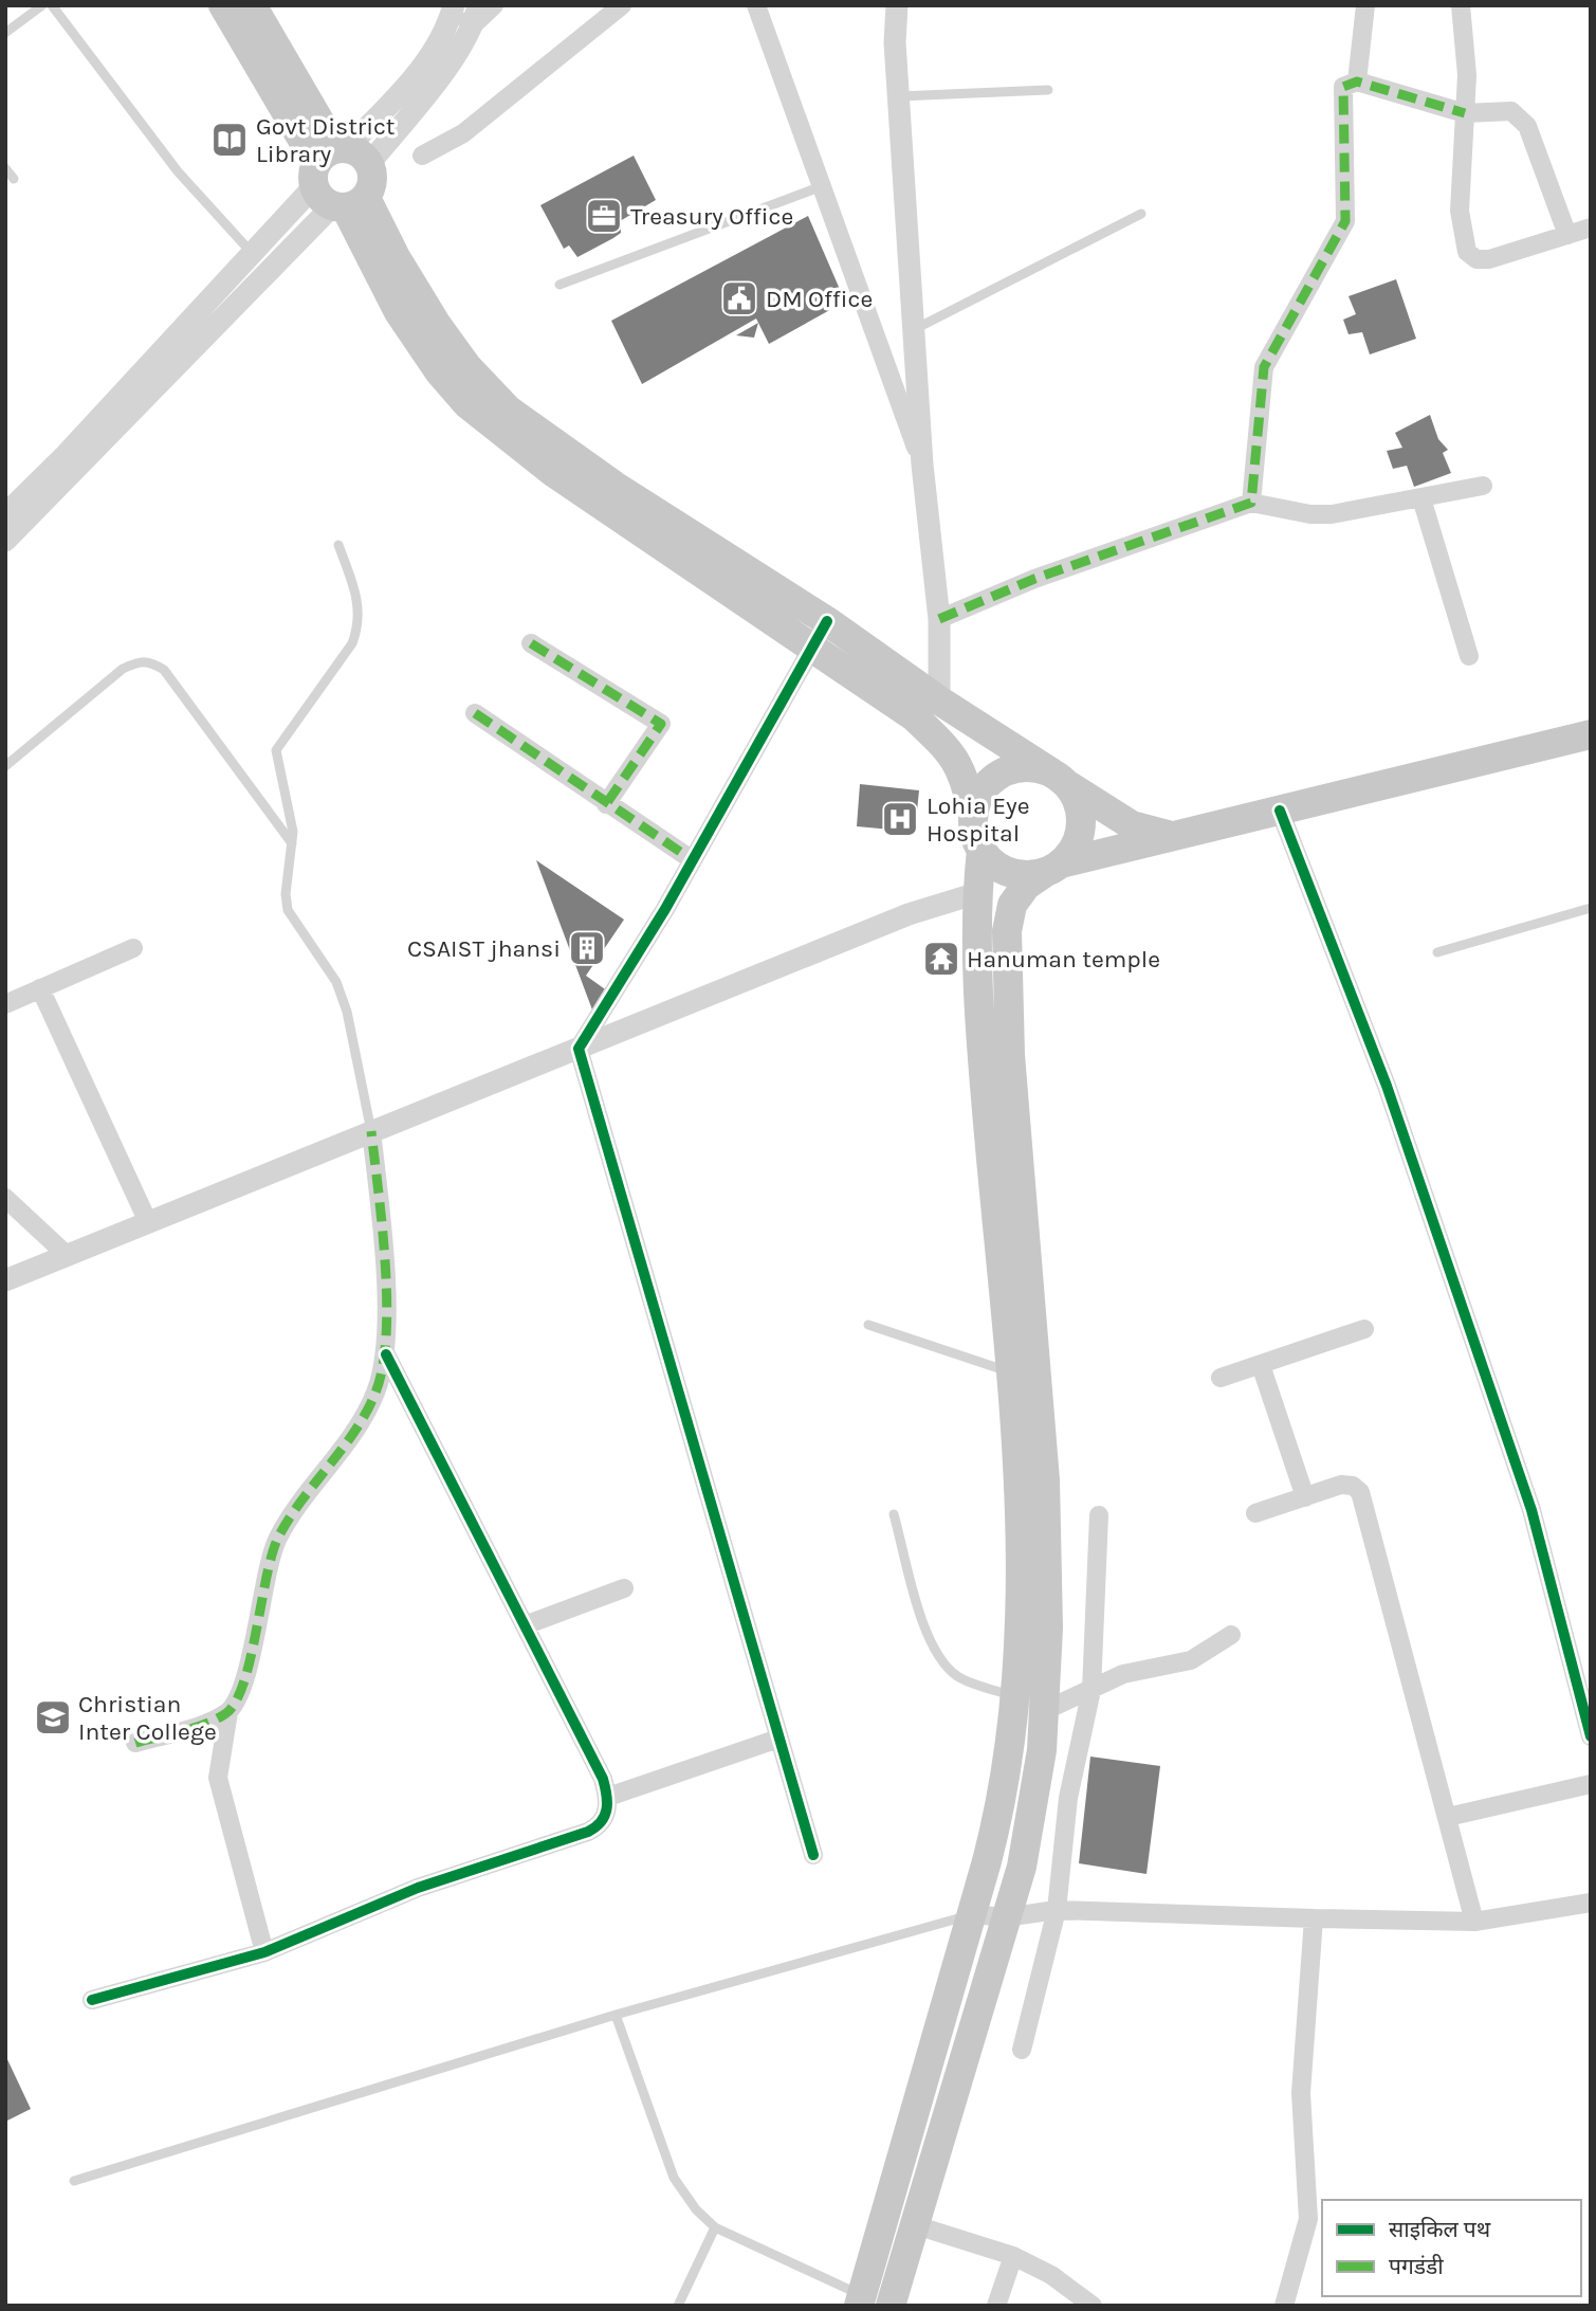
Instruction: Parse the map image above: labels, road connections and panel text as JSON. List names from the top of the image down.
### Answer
{
  "places": {
    "library": ["Govt District Library"],
    "office": ["Treasury Office"],
    "public building": ["DM Office"],
    "hospital": ["Lohia Eye Hospital"],
    "building": ["CSAIST jhansi"],
    "temple": ["Hanuman temple"],
    "school or university": ["Christian Inter College"]
  },
  "legend": ["साइकिल पथ", "पगडंडी"]
}
